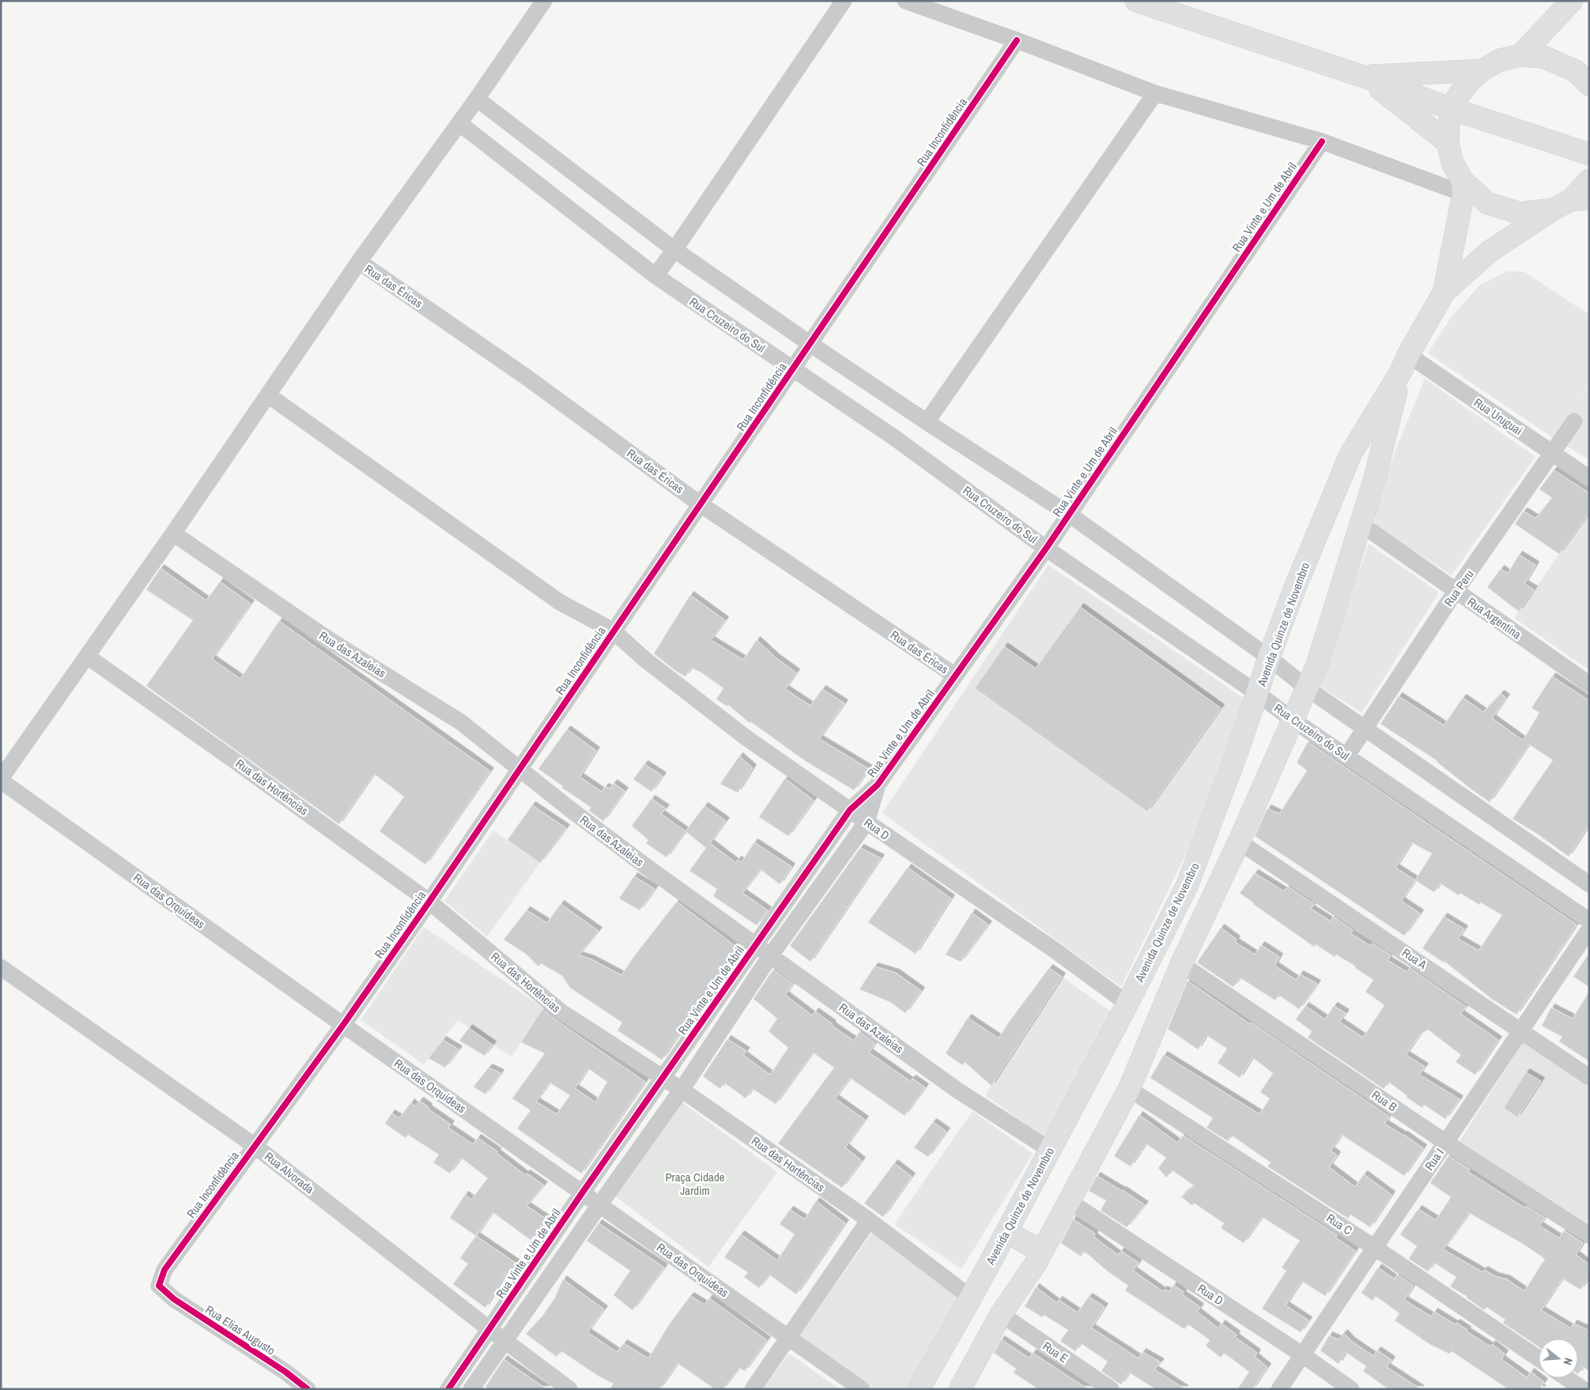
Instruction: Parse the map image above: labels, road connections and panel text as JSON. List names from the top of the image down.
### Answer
{
  "streets": {
    "main road": ["Avenida Quinze de Novembro"],
    "street": [
      "Rua Inconfidência",
      "Rua Vinte e Um de Abril",
      "Rua das Éricas",
      "Rua Cruzeiro do Sul",
      "Rua Uruguai",
      "Rua Peru",
      "Rua Argentina",
      "Rua das Azaleias",
      "Rua das Hortências",
      "Rua D",
      "Rua das Orquídeas",
      "Rua A",
      "Rua B",
      "Rua I",
      "Rua Alvorada",
      "Rua C",
      "Rua Elias Augusto",
      "Rua E"
    ]
  },
  "crossings": [
    ["Rua Inconfidência", "Rua das Éricas"],
    ["Rua Inconfidência", "Rua Cruzeiro do Sul"],
    ["Rua Inconfidência", "Rua das Azaleias"],
    ["Rua Inconfidência", "Rua das Hortências"],
    ["Rua Inconfidência", "Rua D"],
    ["Rua Inconfidência", "Rua das Orquídeas"],
    ["Rua Inconfidência", "Rua Alvorada"],
    ["Rua Inconfidência", "Rua Elias Augusto"],
    ["Rua Vinte e Um de Abril", "Rua das Éricas"],
    ["Rua Vinte e Um de Abril", "Rua Cruzeiro do Sul"],
    ["Rua Vinte e Um de Abril", "Rua das Azaleias"],
    ["Rua Vinte e Um de Abril", "Rua das Hortências"],
    ["Rua Vinte e Um de Abril", "Rua D"],
    ["Rua Vinte e Um de Abril", "Rua das Orquídeas"],
    ["Rua Vinte e Um de Abril", "Rua Alvorada"],
    ["Rua Cruzeiro do Sul", "Rua Peru"],
    ["Rua Cruzeiro do Sul", "Avenida Quinze de Novembro"],
    ["Rua Uruguai", "Rua Peru"],
    ["Rua Uruguai", "Avenida Quinze de Novembro"],
    ["Rua Peru", "Rua Argentina"],
    ["Rua Argentina", "Avenida Quinze de Novembro"],
    ["Avenida Quinze de Novembro", "Rua das Azaleias"],
    ["Avenida Quinze de Novembro", "Rua das Hortências"],
    ["Avenida Quinze de Novembro", "Rua D"],
    ["Avenida Quinze de Novembro", "Rua A"],
    ["Avenida Quinze de Novembro", "Rua B"],
    ["Avenida Quinze de Novembro", "Rua C"],
    ["Avenida Quinze de Novembro", "Rua E"],
    ["Rua D", "Rua I"],
    ["Rua A", "Rua I"],
    ["Rua B", "Rua I"],
    ["Rua I", "Rua C"]
  ],
  "parks": ["Praça Cidade Jardim"],
  "north": "right"
}
